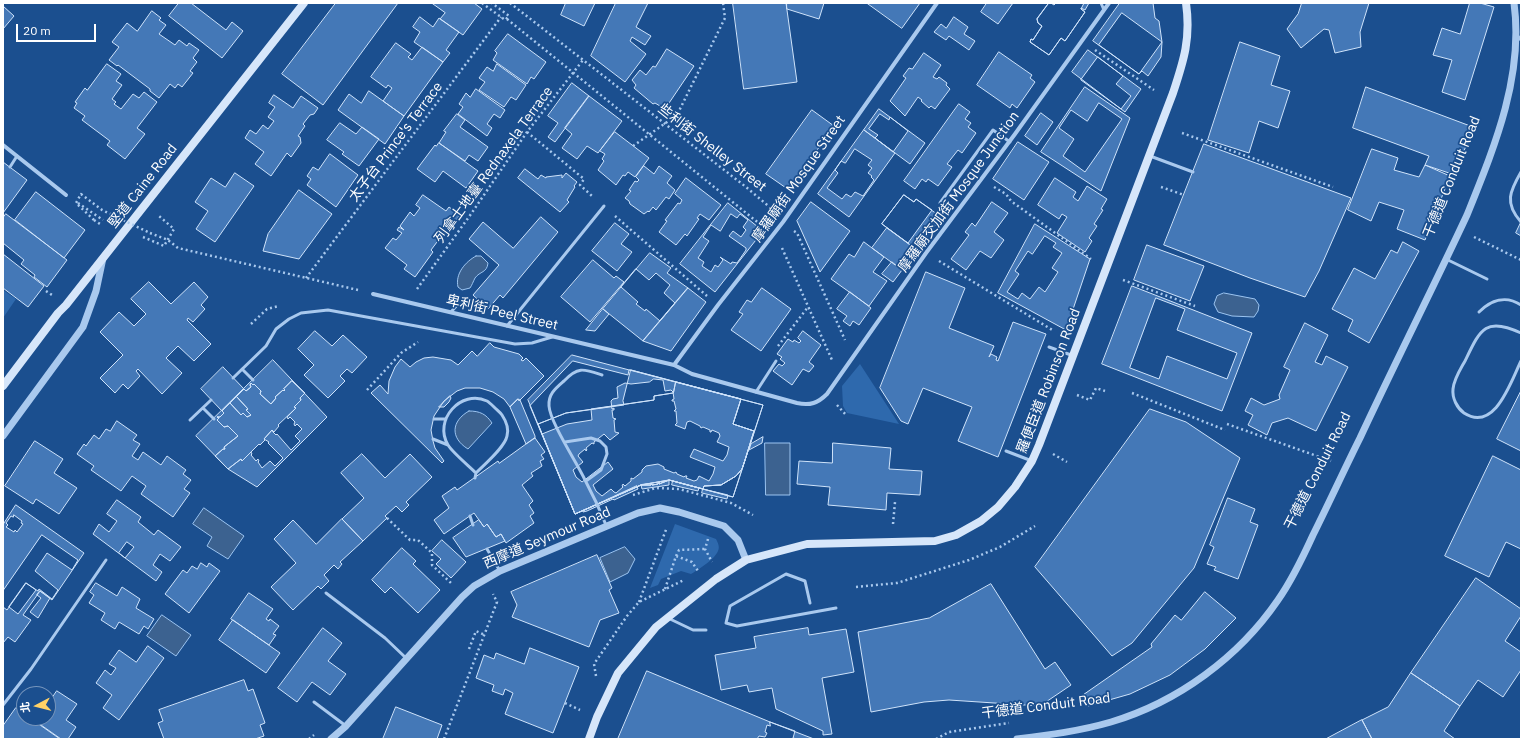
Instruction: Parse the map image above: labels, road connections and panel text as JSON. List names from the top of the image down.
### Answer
{
  "streets": {
    "main road": ["堅道 Caine Road", "羅便臣道 Robinson Road"],
    "street": [
      "干德道 Conduit Road",
      "摩羅廟街 Mosque Street",
      "摩羅廟交加街 Mosque Junction",
      "卑利街 Peel Street",
      "西摩道 Seymour Road"
    ],
    "path": ["太子台 Prince's Terrace", "些利街 Shelley Street", "列拿士地臺 Rednaxela Terrace"]
  },
  "crossings": [
    ["太子台 Prince's Terrace", "些利街 Shelley Street"],
    ["些利街 Shelley Street", "列拿士地臺 Rednaxela Terrace"],
    ["摩羅廟街 Mosque Street", "卑利街 Peel Street"],
    ["摩羅廟交加街 Mosque Junction", "卑利街 Peel Street"],
    ["羅便臣道 Robinson Road", "西摩道 Seymour Road"]
  ],
  "scale_bar": "20 m",
  "north": "left"
}
